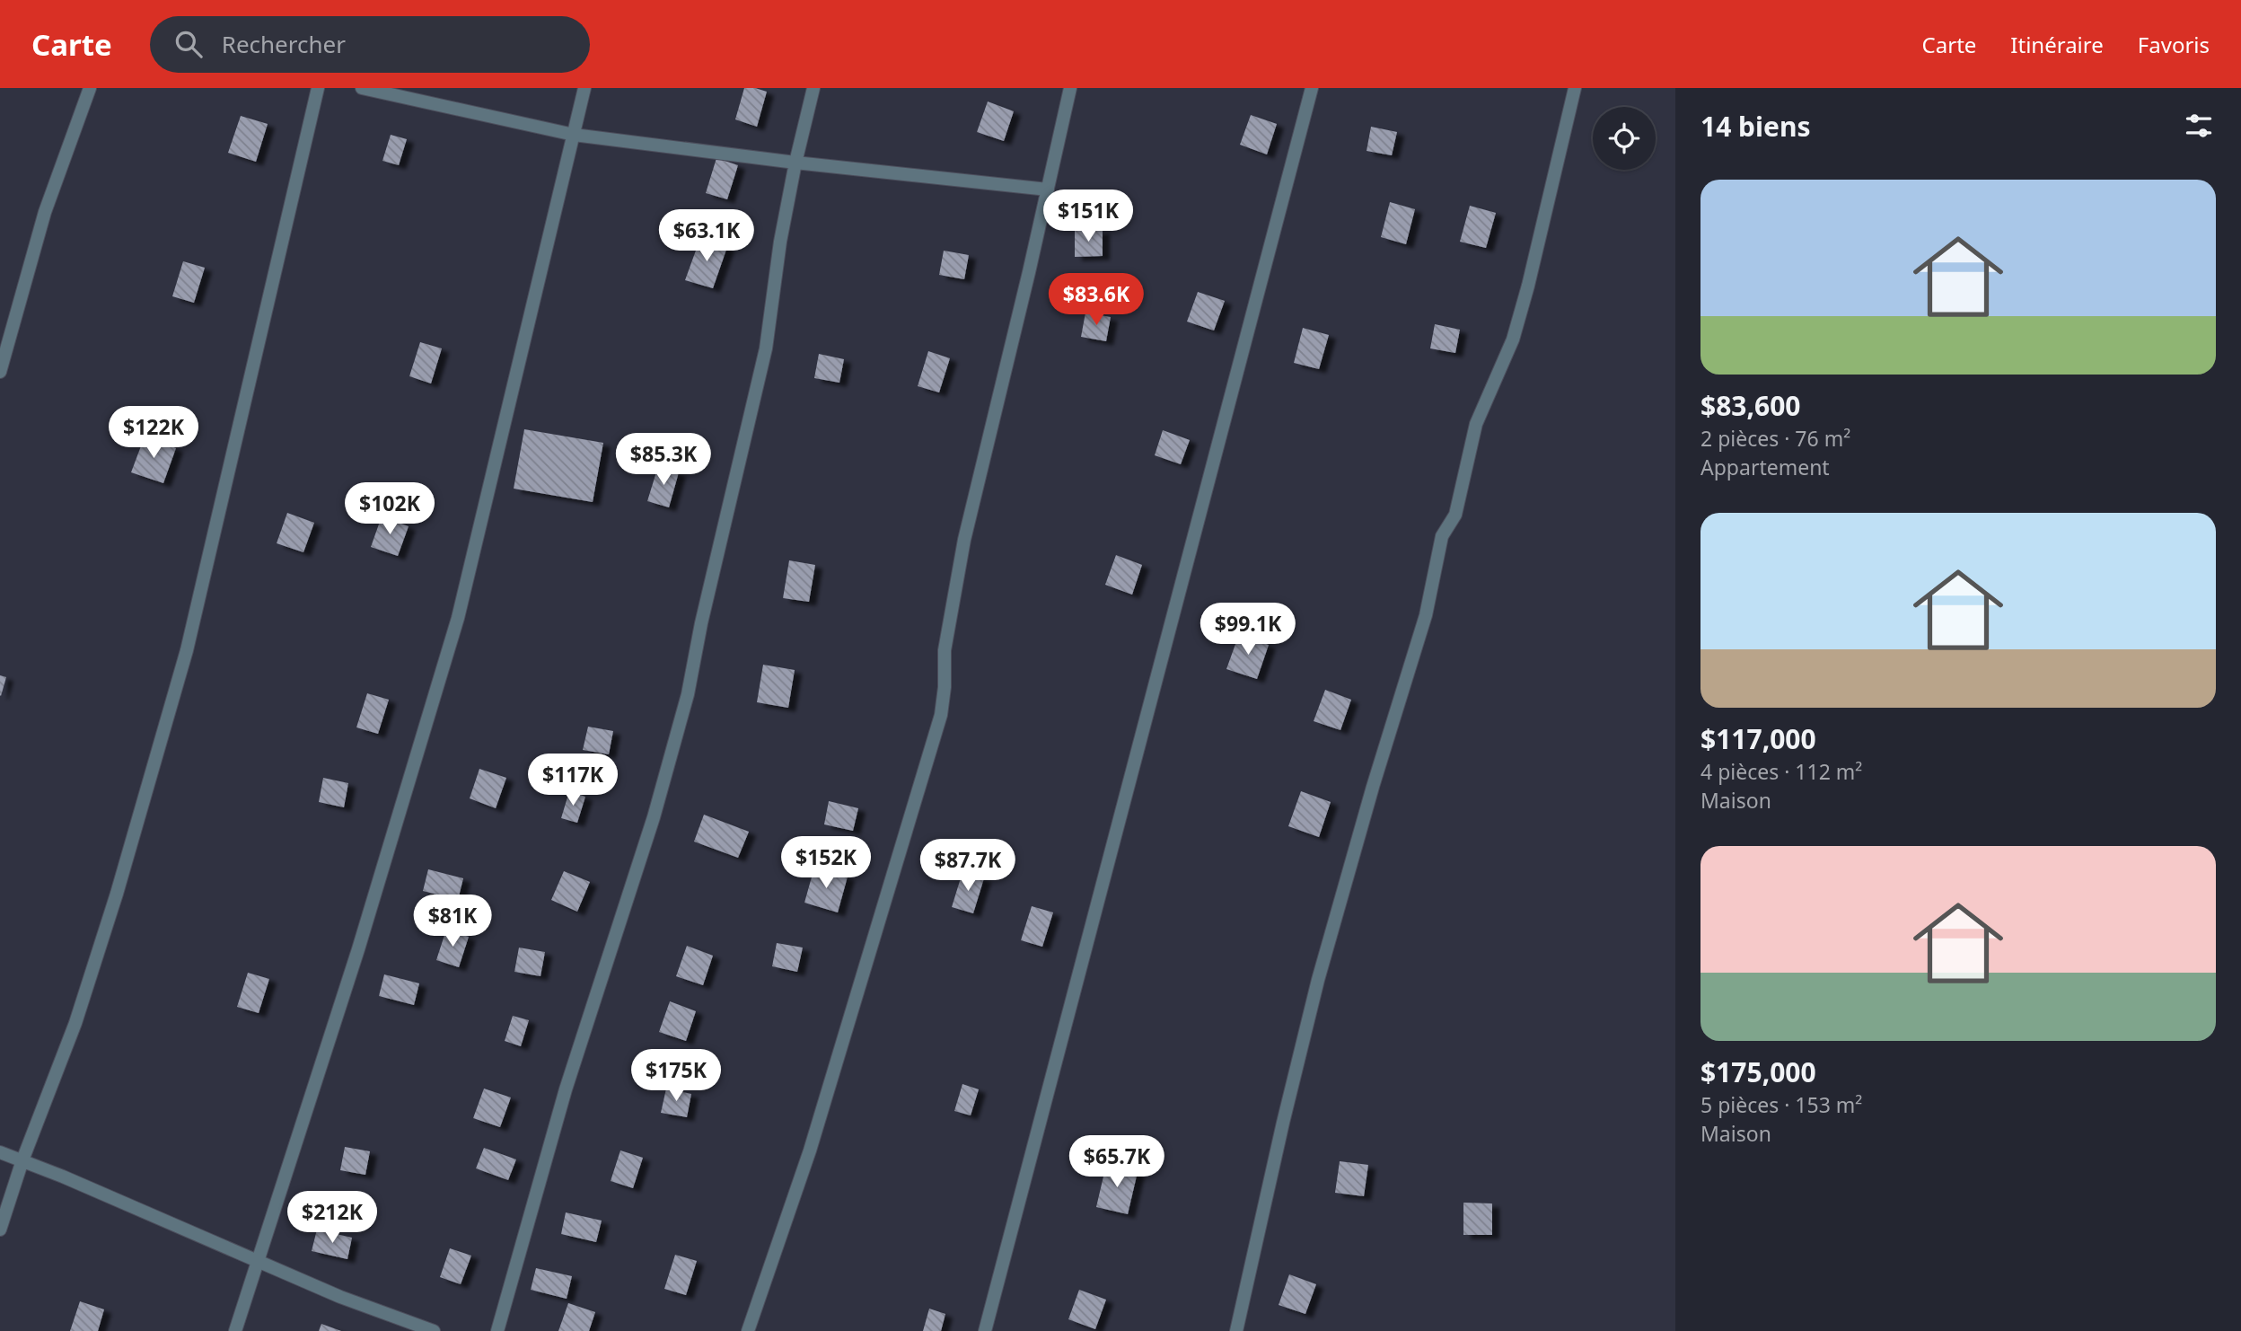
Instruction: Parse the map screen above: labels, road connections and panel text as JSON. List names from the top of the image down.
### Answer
{
  "page": {
    "header": "Carte",
    "search": "Rechercher",
    "nav": ["Carte", "Itinéraire", "Favoris"],
    "heading": "14 biens",
    "list": [
      {
        "name": "$83,600",
        "note": "2 pièces · 76 m² · Appartement"
      },
      {
        "name": "$117,000",
        "note": "4 pièces · 112 m² · Maison"
      },
      {
        "name": "$175,000",
        "note": "5 pièces · 153 m² · Maison"
      }
    ],
    "price": [
      "$151K",
      "$63.1K",
      "$83.6K",
      "$122K",
      "$85.3K",
      "$102K",
      "$99.1K",
      "$117K",
      "$152K",
      "$87.7K",
      "$81K",
      "$175K",
      "$65.7K",
      "$212K"
    ]
  }
}
